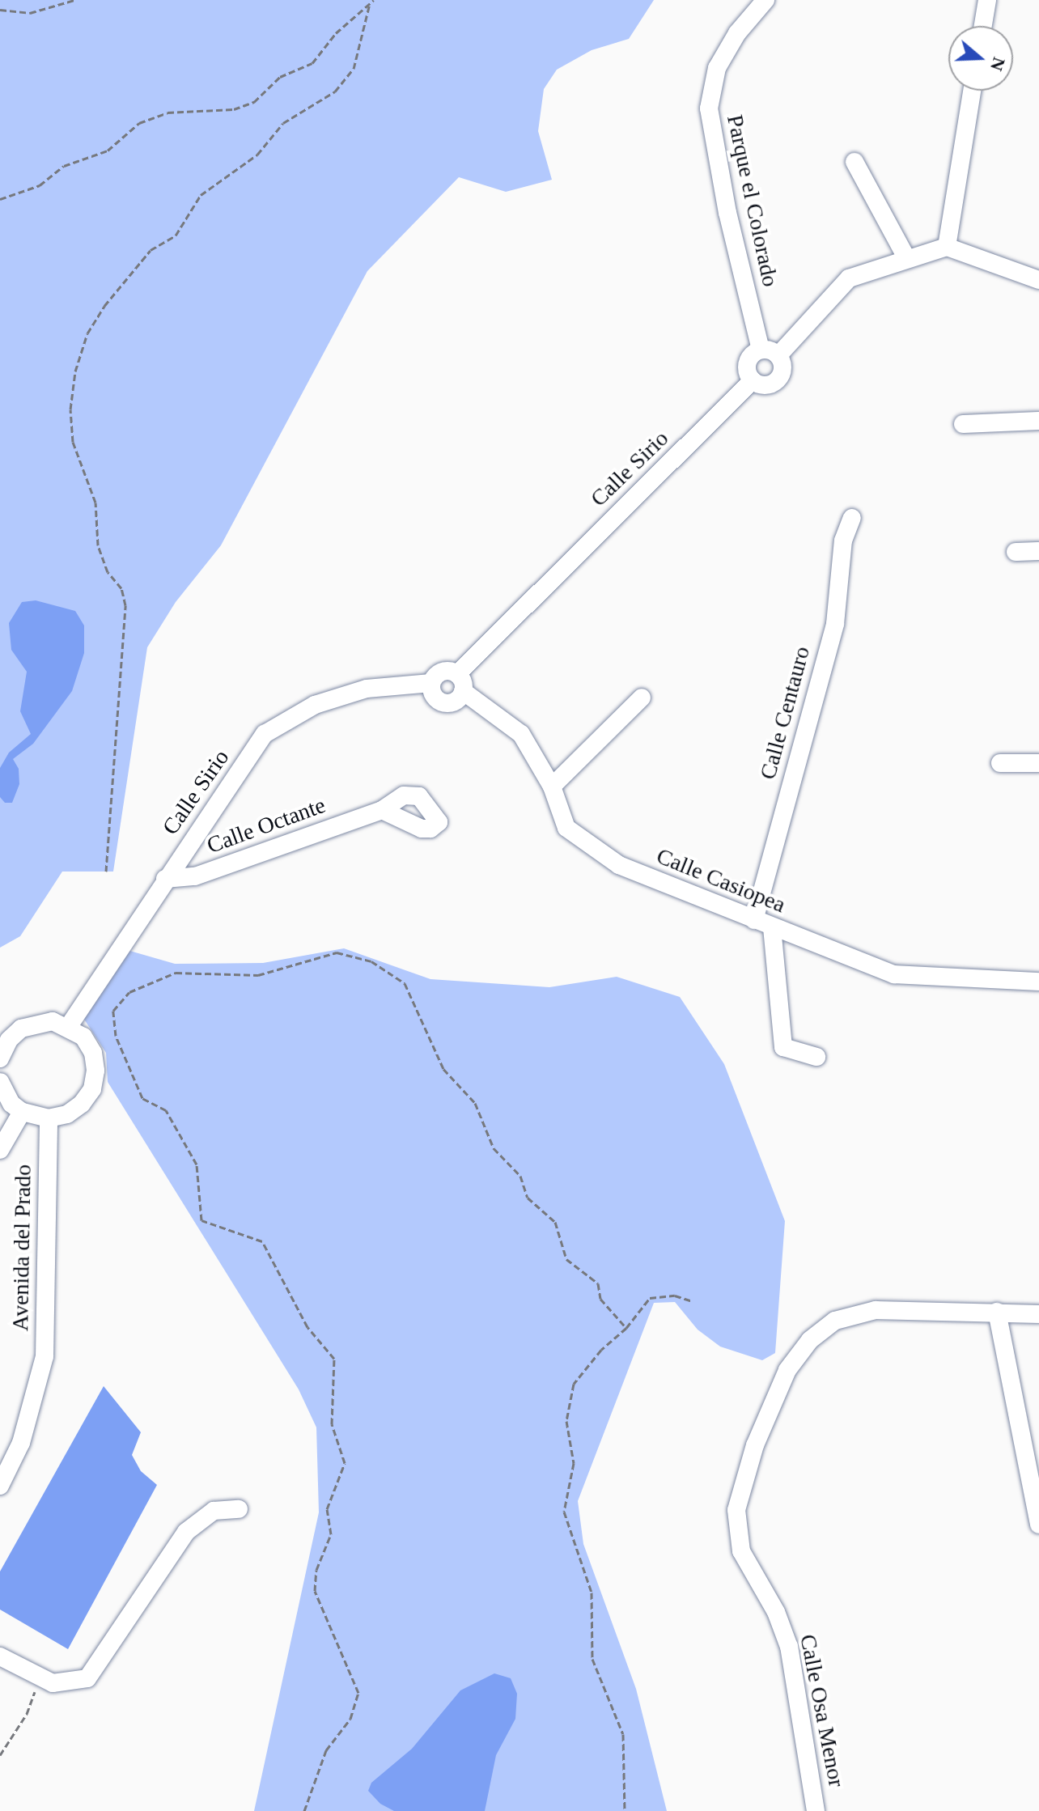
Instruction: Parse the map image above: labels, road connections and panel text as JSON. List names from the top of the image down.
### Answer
{
  "streets": {
    "street": [
      "Parque el Colorado",
      "Calle Sirio",
      "Calle Centauro",
      "Calle Octante",
      "Calle Casiopea",
      "Avenida del Prado",
      "Calle Osa Menor"
    ]
  },
  "crossings": [
    ["Parque el Colorado", "Calle Sirio"],
    ["Calle Sirio", "Calle Octante"],
    ["Calle Sirio", "Calle Casiopea"],
    ["Calle Centauro", "Calle Casiopea"]
  ],
  "north": "right"
}
